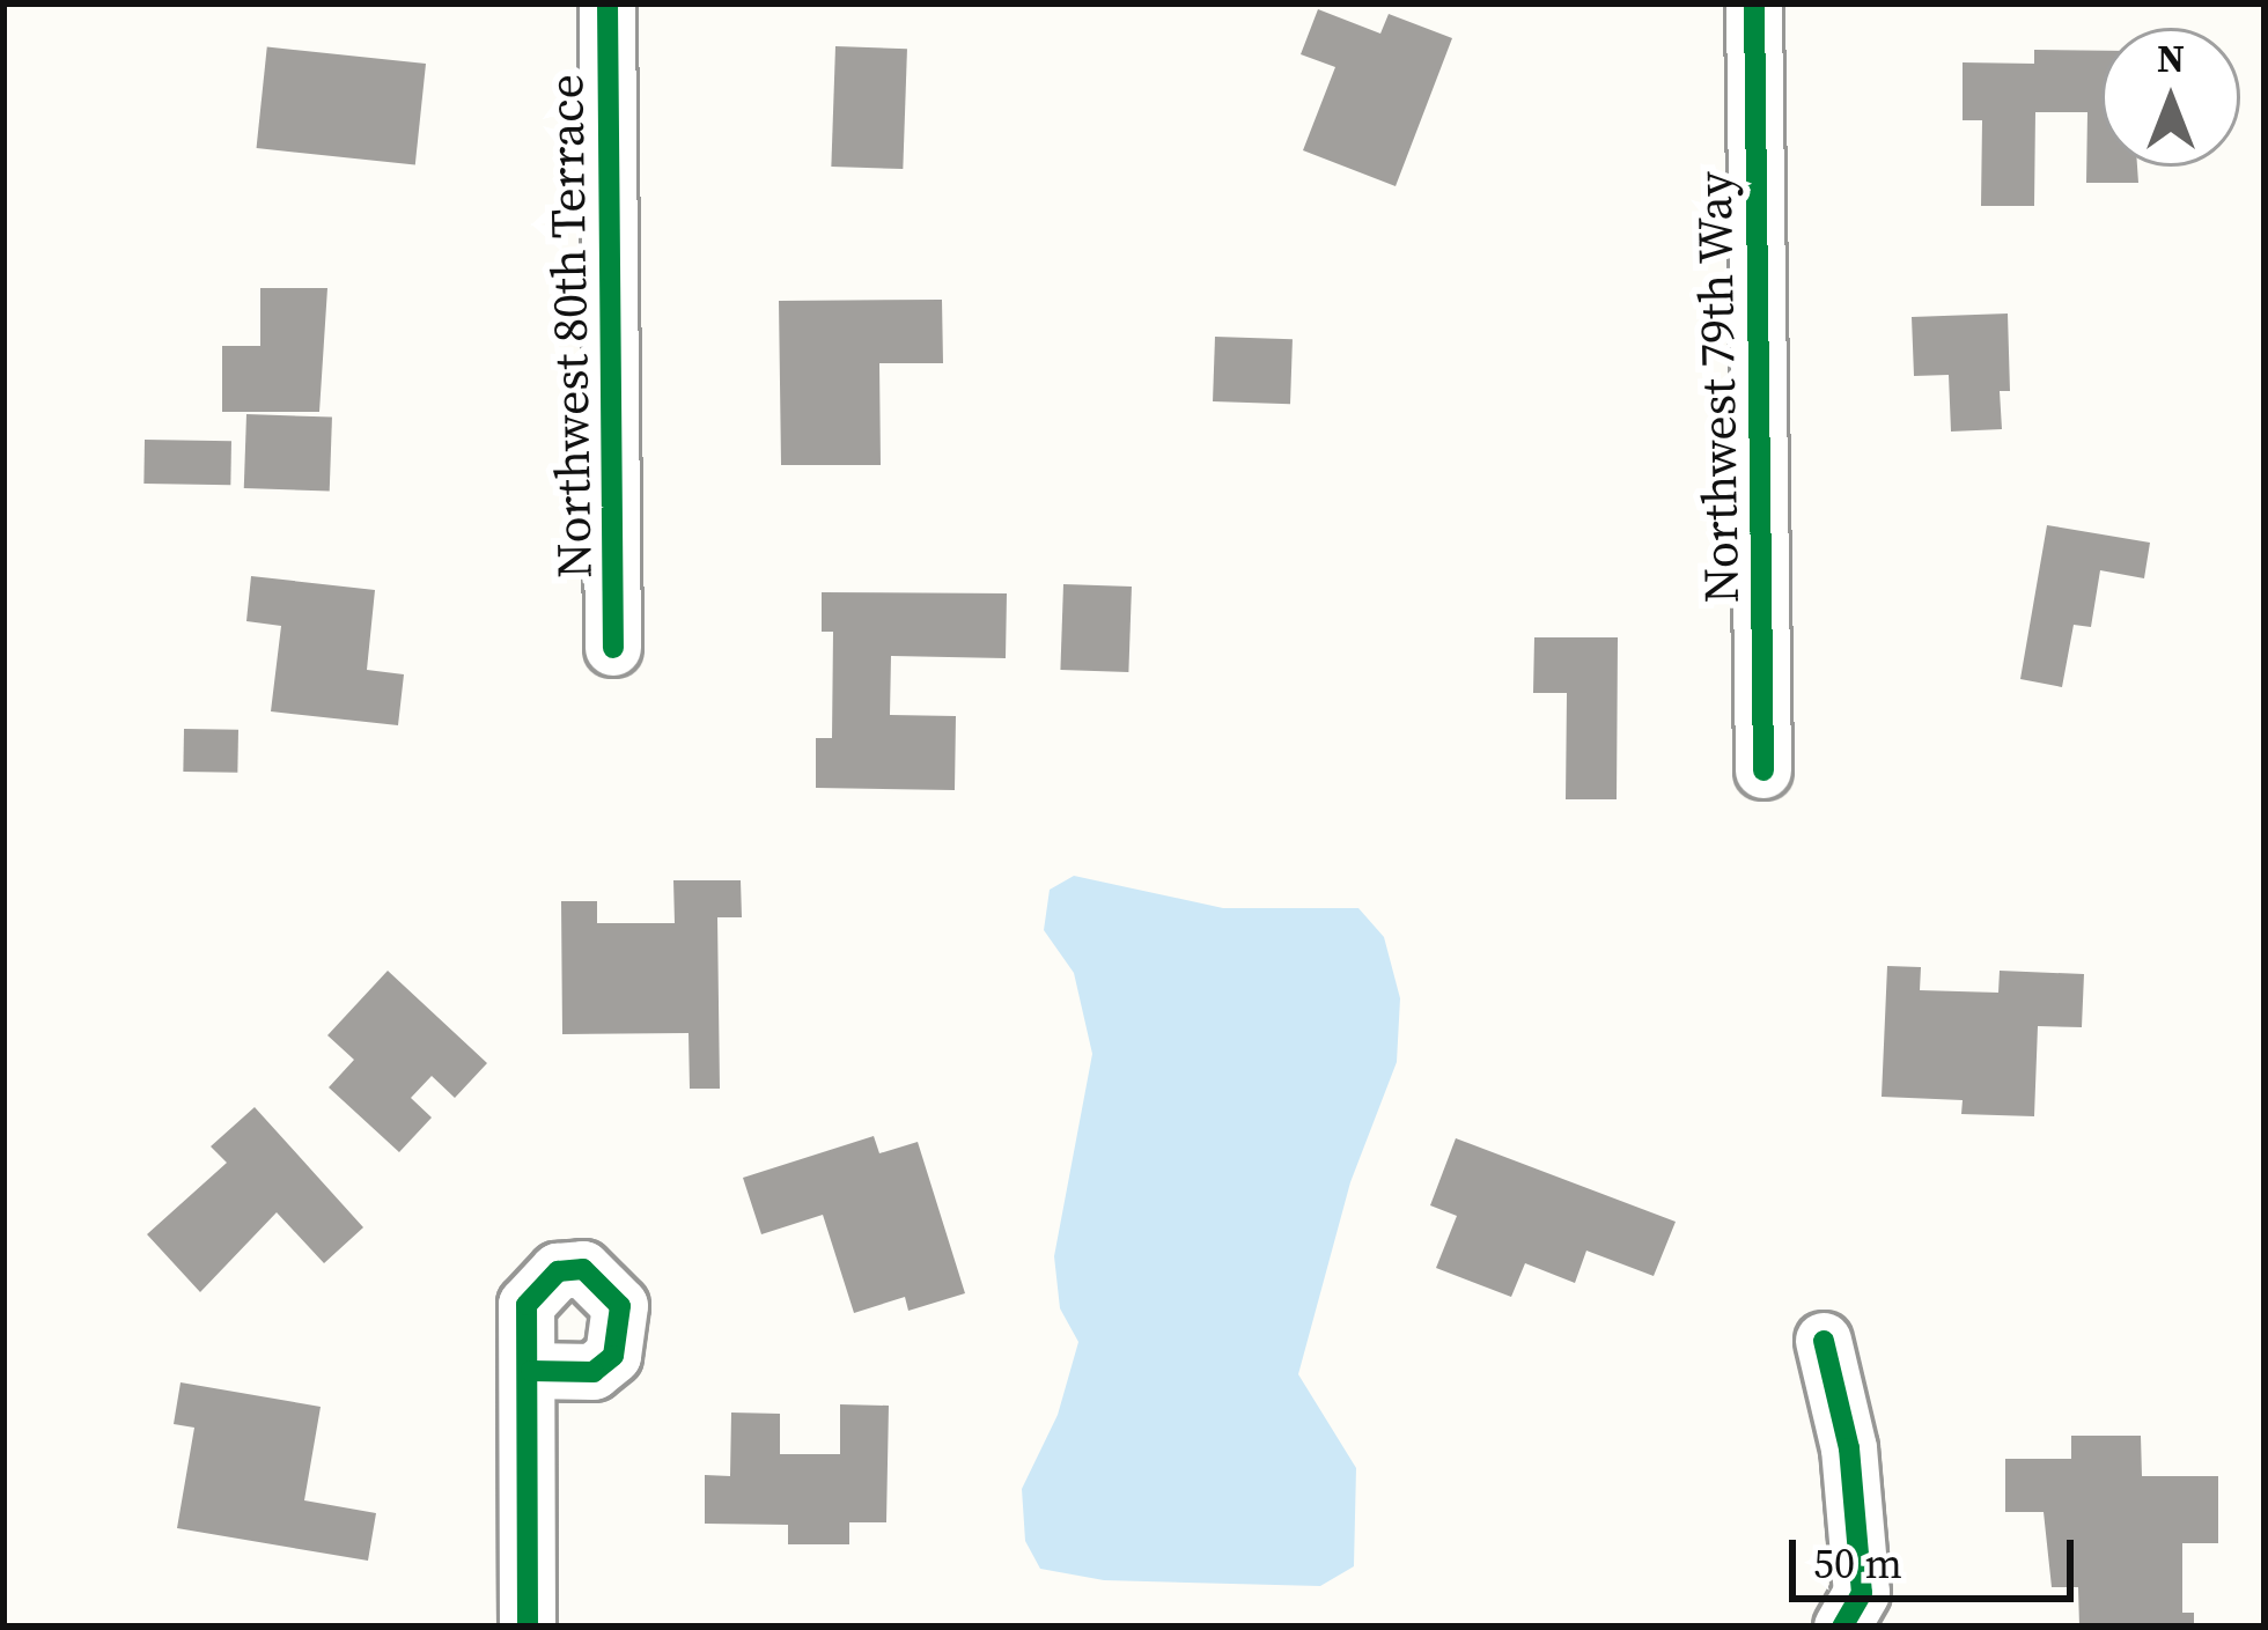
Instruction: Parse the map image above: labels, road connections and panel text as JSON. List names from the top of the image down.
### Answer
{
  "streets": {
    "street": ["Northwest 80th Terrace", "Northwest 79th Way"]
  },
  "scale_bar": "50 m",
  "north": "top"
}
